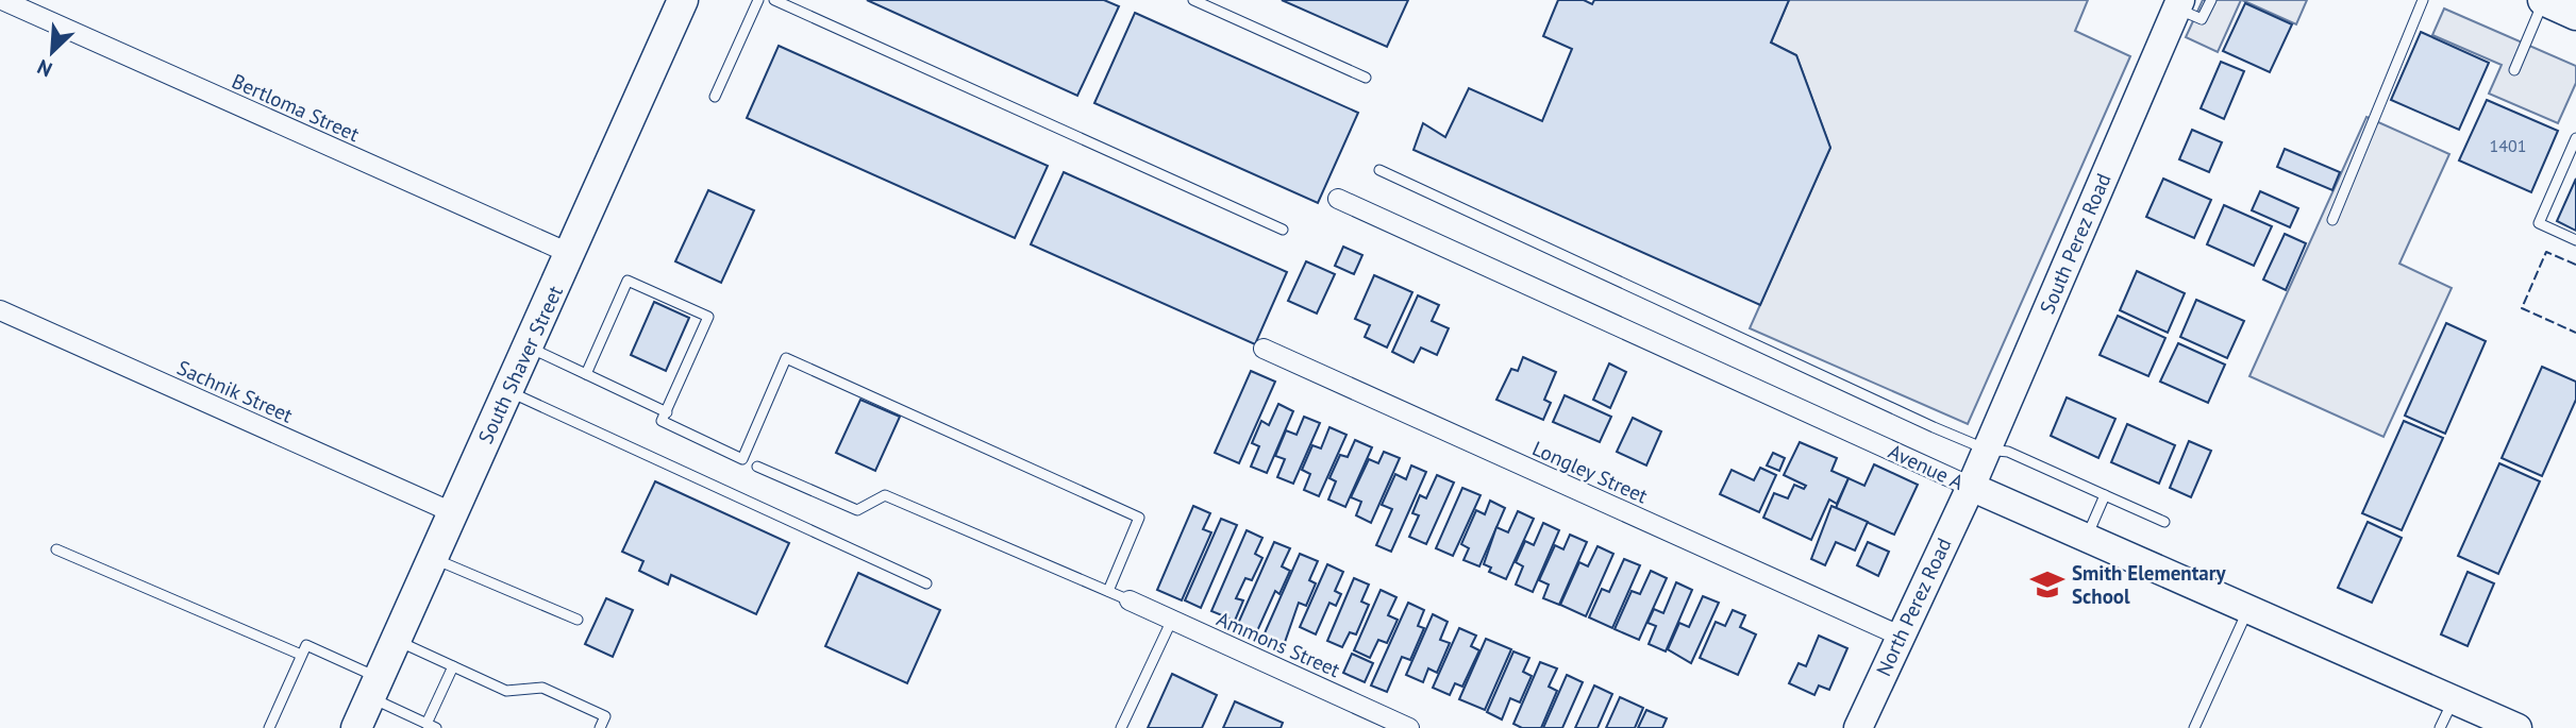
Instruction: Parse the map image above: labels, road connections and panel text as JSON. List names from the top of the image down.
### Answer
{
  "streets": {
    "main road": ["South Shaver Street"],
    "street": [
      "Bertloma Street",
      "South Perez Road",
      "Sachnik Street",
      "Avenue A",
      "Longley Street",
      "North Perez Road",
      "Ammons Street"
    ]
  },
  "crossings": [
    ["Bertloma Street", "South Shaver Street"],
    ["South Perez Road", "Avenue A"],
    ["South Perez Road", "North Perez Road"],
    ["South Shaver Street", "Sachnik Street"],
    ["Avenue A", "North Perez Road"],
    ["Longley Street", "North Perez Road"]
  ],
  "places": {
    "school or university": ["Smith Elementary School"]
  },
  "house_numbers": ["1401"],
  "north": "bottom left"
}
